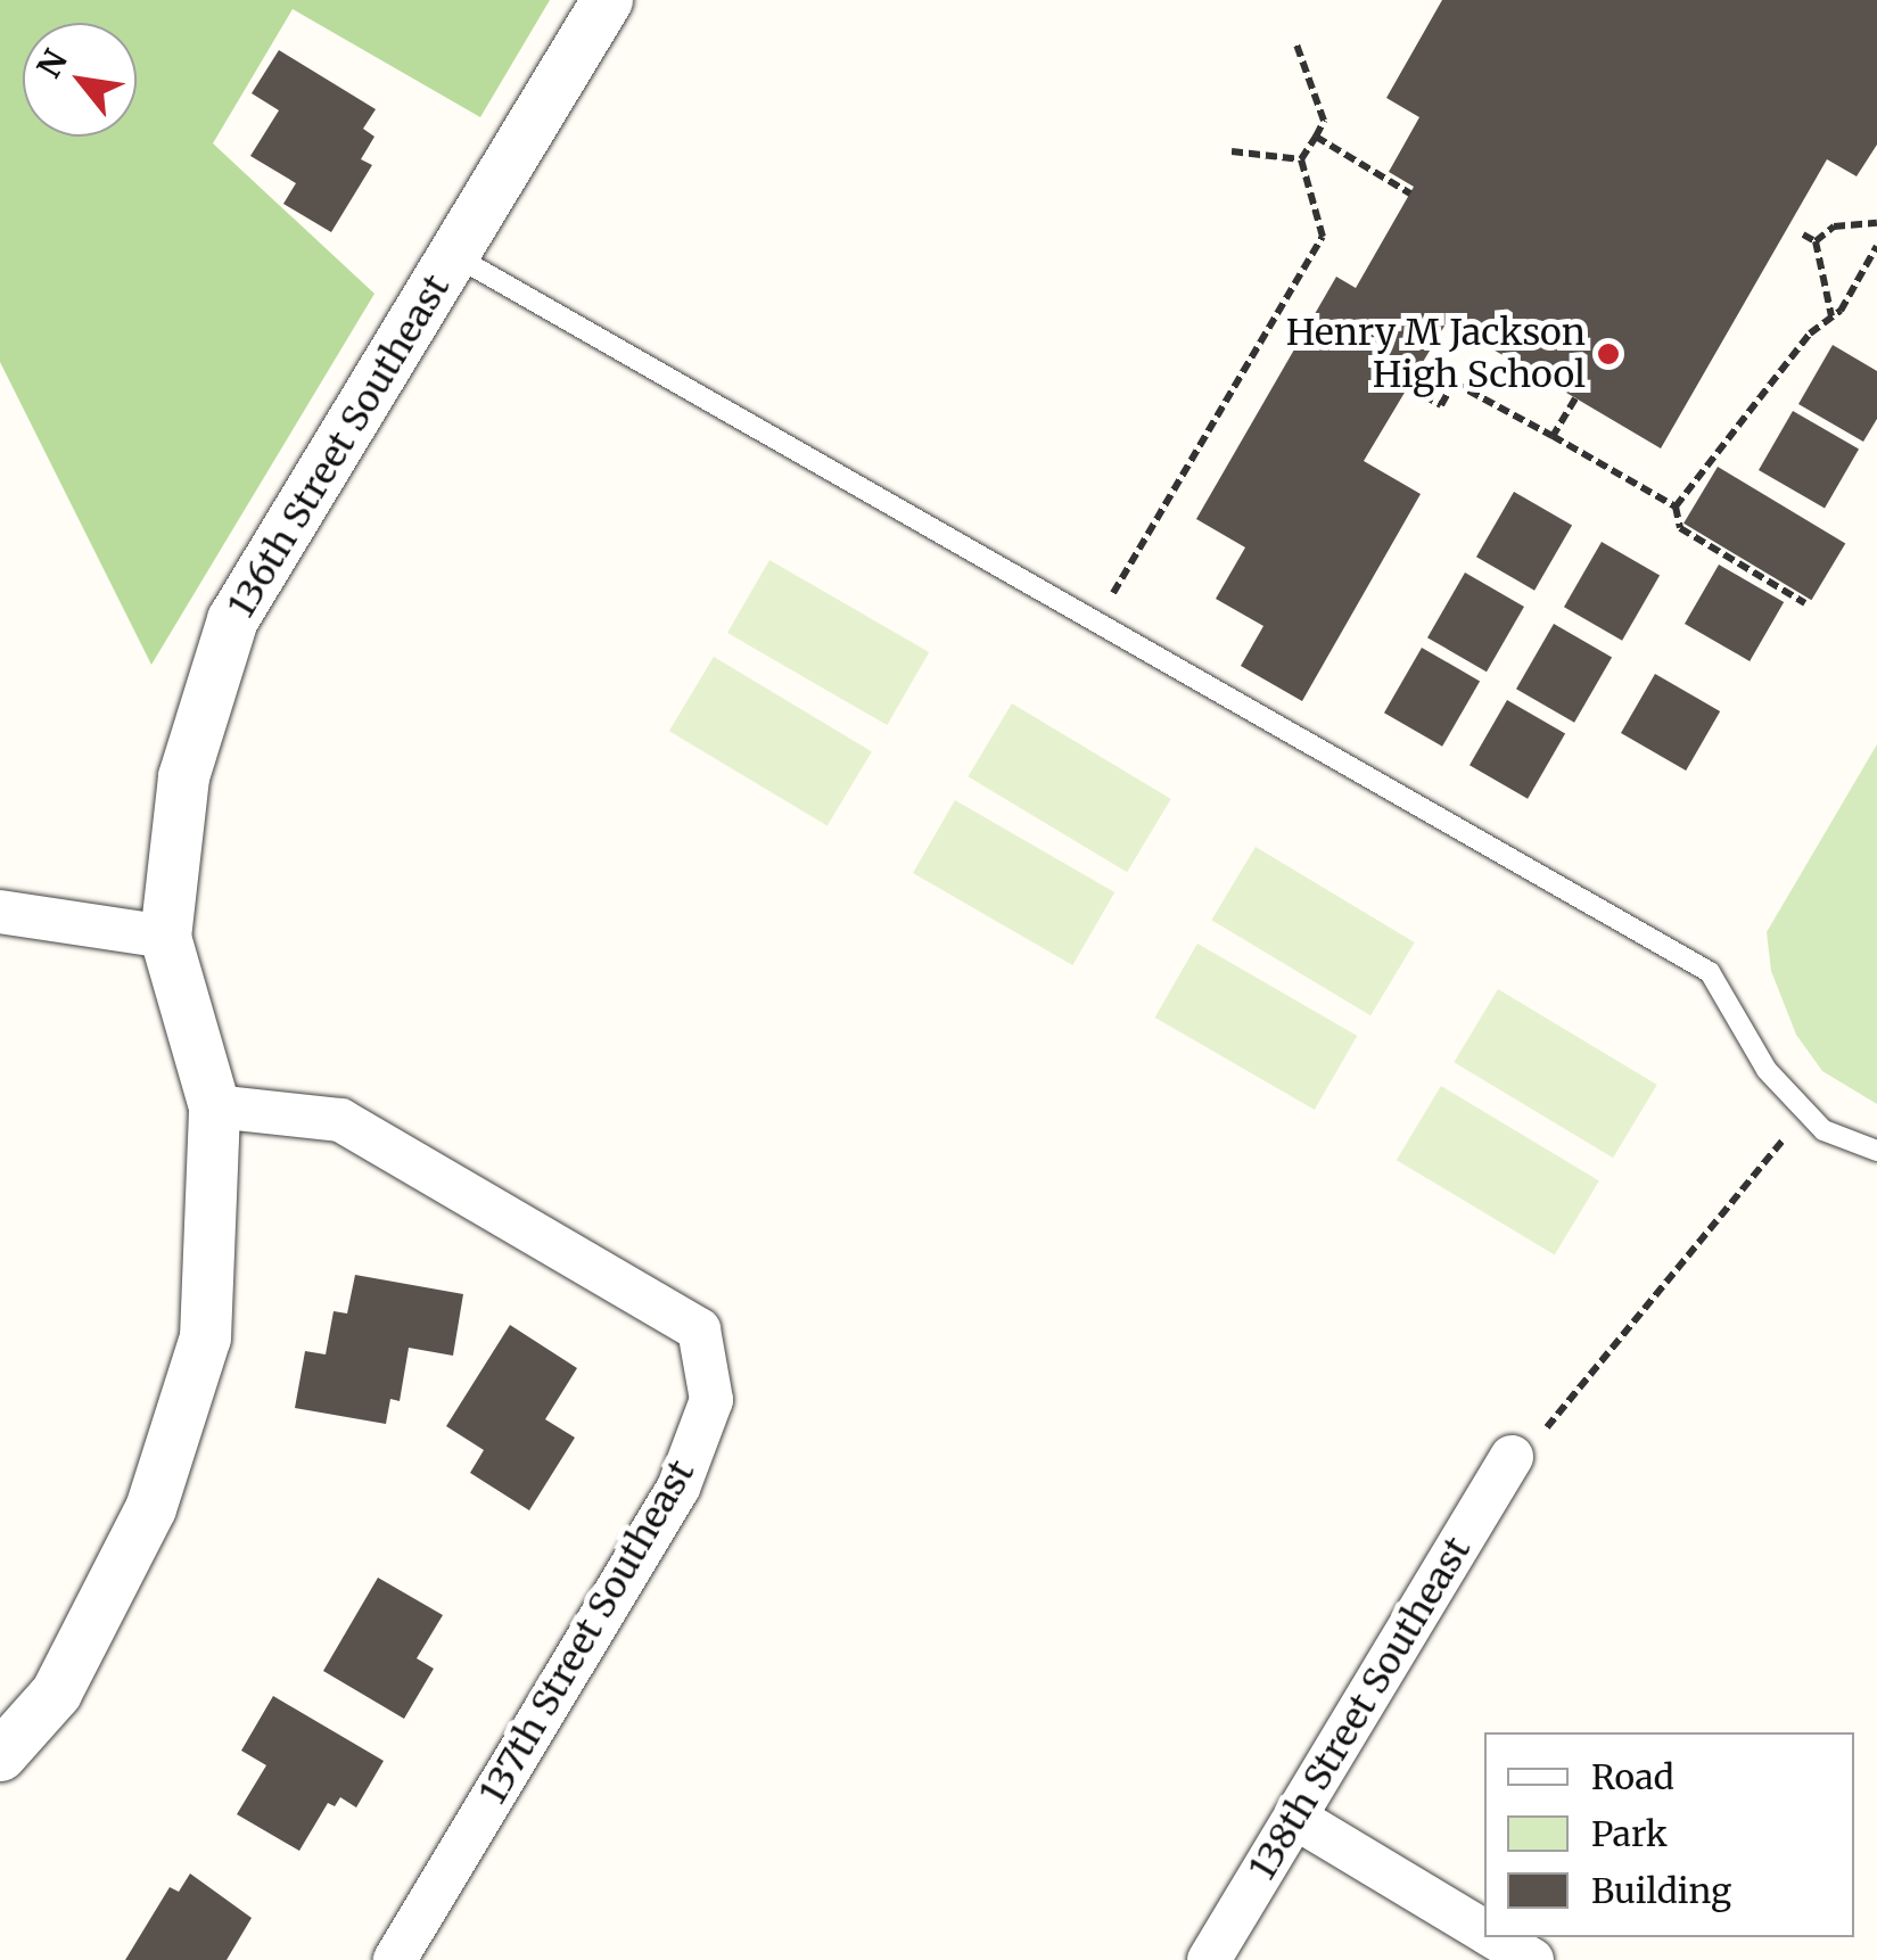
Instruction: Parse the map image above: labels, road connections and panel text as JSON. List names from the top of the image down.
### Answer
{
  "streets": {
    "street": ["136th Street Southeast", "137th Street Southeast", "138th Street Southeast"]
  },
  "crossings": [
    ["136th Street Southeast", "137th Street Southeast"]
  ],
  "places": ["Henry M Jackson High School"],
  "legend": ["Road", "Park", "Building"],
  "north": "top left"
}
